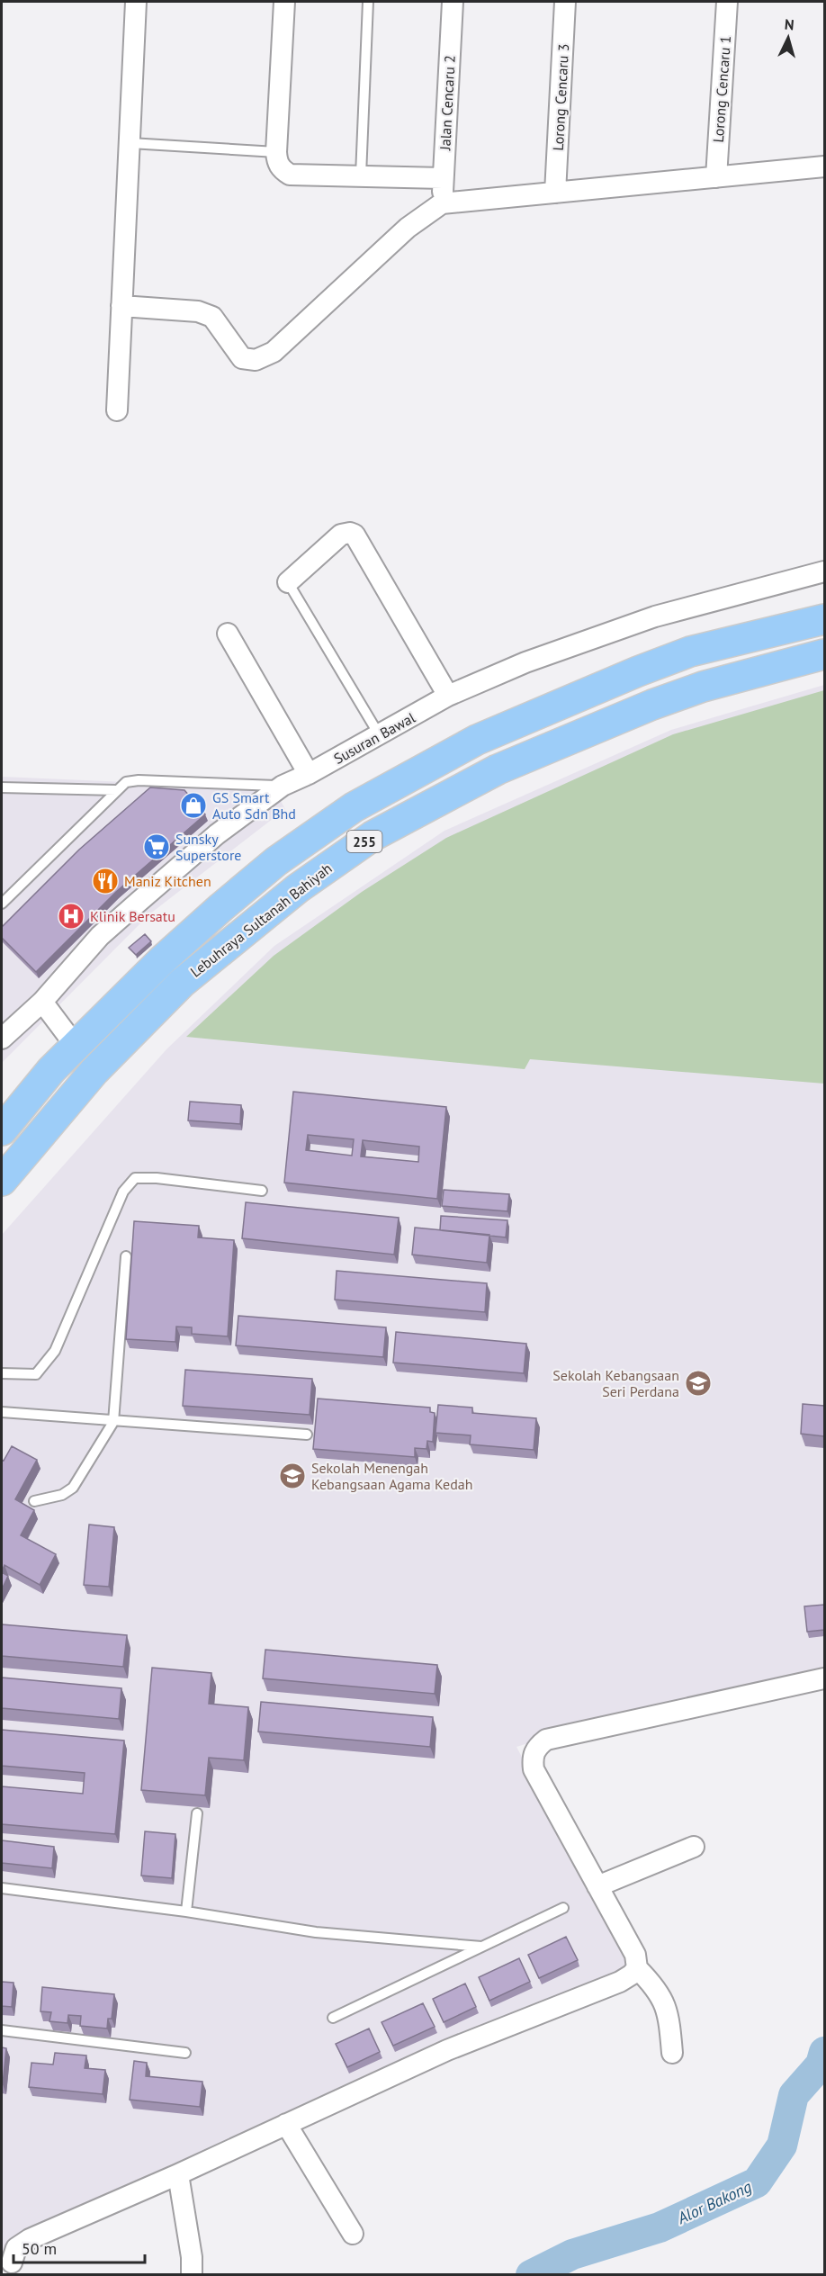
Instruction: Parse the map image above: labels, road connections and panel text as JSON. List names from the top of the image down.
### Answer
{
  "streets": {
    "main road": ["255", "Lebuhraya Sultanah Bahiyah"],
    "street": [
      "Lorong Cencaru 1",
      "Lorong Cencaru 3",
      "Jalan Cencaru 2",
      "Susuran Bawal"
    ]
  },
  "water": ["Alor Bakong"],
  "places": {
    "shop": ["GS Smart Auto Sdn Bhd"],
    "supermarket": ["Sunsky Superstore"],
    "restaurant": ["Maniz Kitchen"],
    "hospital": ["Klinik Bersatu"],
    "school or university": ["Sekolah Kebangsaan Seri Perdana", "Sekolah Menengah Kebangsaan Agama Kedah"]
  },
  "scale_bar": "50 m",
  "north": "top"
}
